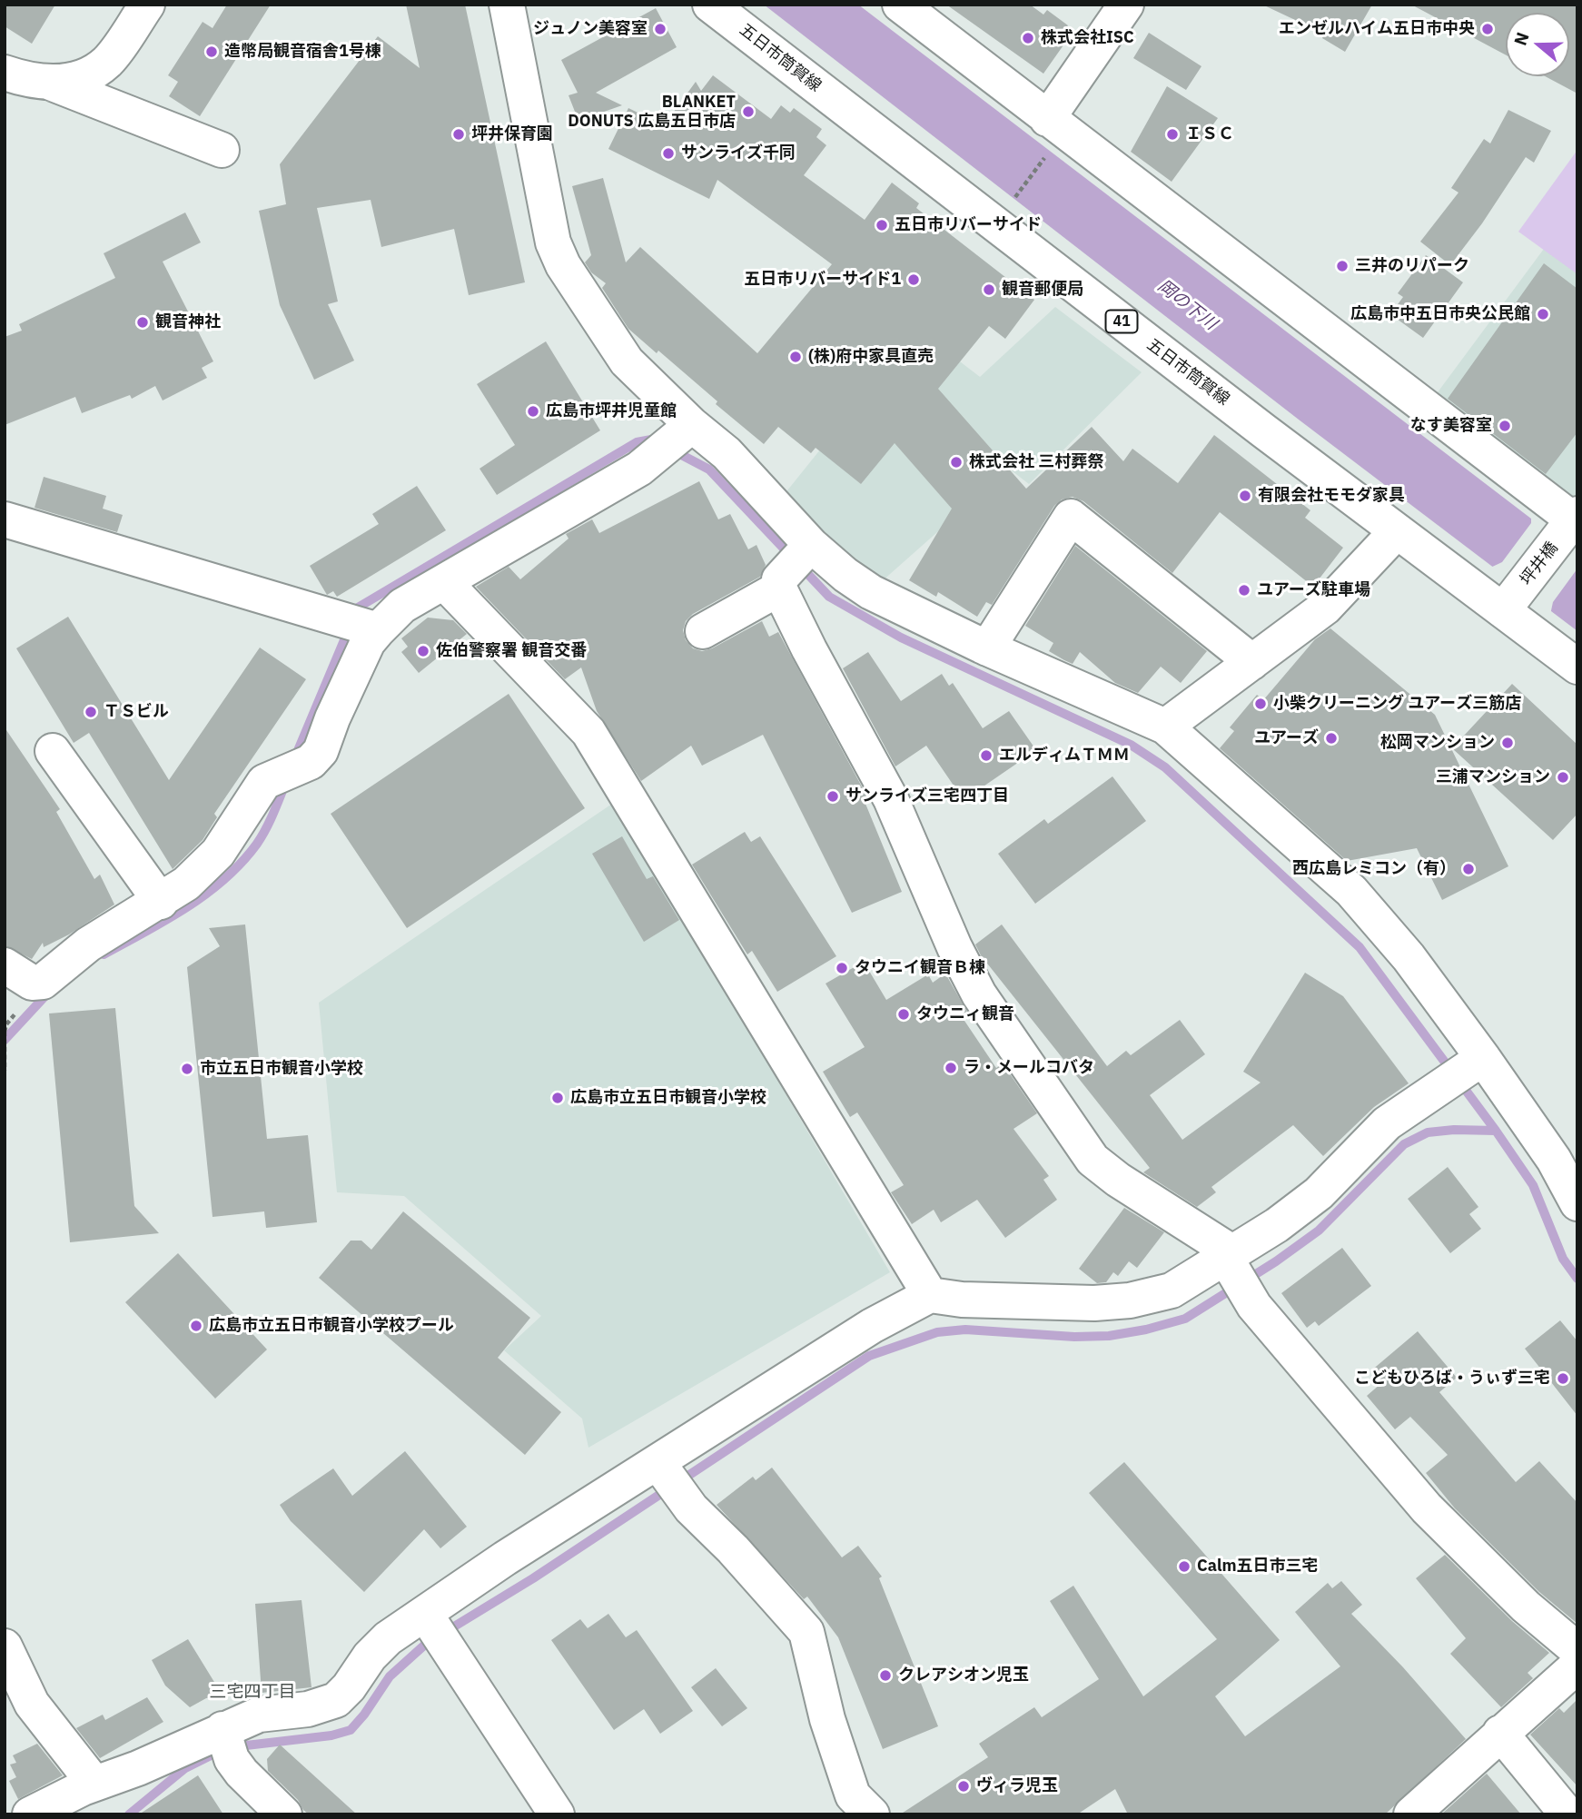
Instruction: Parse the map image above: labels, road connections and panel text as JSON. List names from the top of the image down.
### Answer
{
  "streets": {
    "street": ["五日市筒賀線", "41", "坪井橋"]
  },
  "crossings": [
    ["五日市筒賀線", "坪井橋"]
  ],
  "districts": ["三宅四丁目"],
  "water": ["岡の下川"],
  "places": [
    "ジュノン美容室",
    "エンゼルハイム五日市中央",
    "株式会社ISC",
    "造幣局観音宿舎1号棟",
    "BLANKET DONUTS 広島五日市店",
    "坪井保育園",
    "ＩＳＣ",
    "サンライズ千同",
    "五日市リバーサイド",
    "三井のリパーク",
    "五日市リバーサイド1",
    "観音郵便局",
    "広島市中五日市央公民館",
    "観音神社",
    "(株)府中家具直売",
    "広島市坪井児童館",
    "なす美容室",
    "株式会社 三村葬祭",
    "有限会社モモダ家具",
    "ユアーズ駐車場",
    "佐伯警察署 観音交番",
    "小柴クリーニング ユアーズ三筋店",
    "ＴＳビル",
    "ユアーズ",
    "松岡マンション",
    "エルディムＴＭＭ",
    "三浦マンション",
    "サンライズ三宅四丁目",
    "西広島レミコン（有）",
    "タウニイ観音Ｂ棟",
    "タウニィ観音",
    "ラ・メールコバタ",
    "市立五日市観音小学校",
    "広島市立五日市観音小学校",
    "広島市立五日市観音小学校プール",
    "こどもひろば・うぃず三宅",
    "Calm五日市三宅",
    "クレアシオン児玉",
    "ヴィラ児玉"
  ],
  "north": "left"
}
